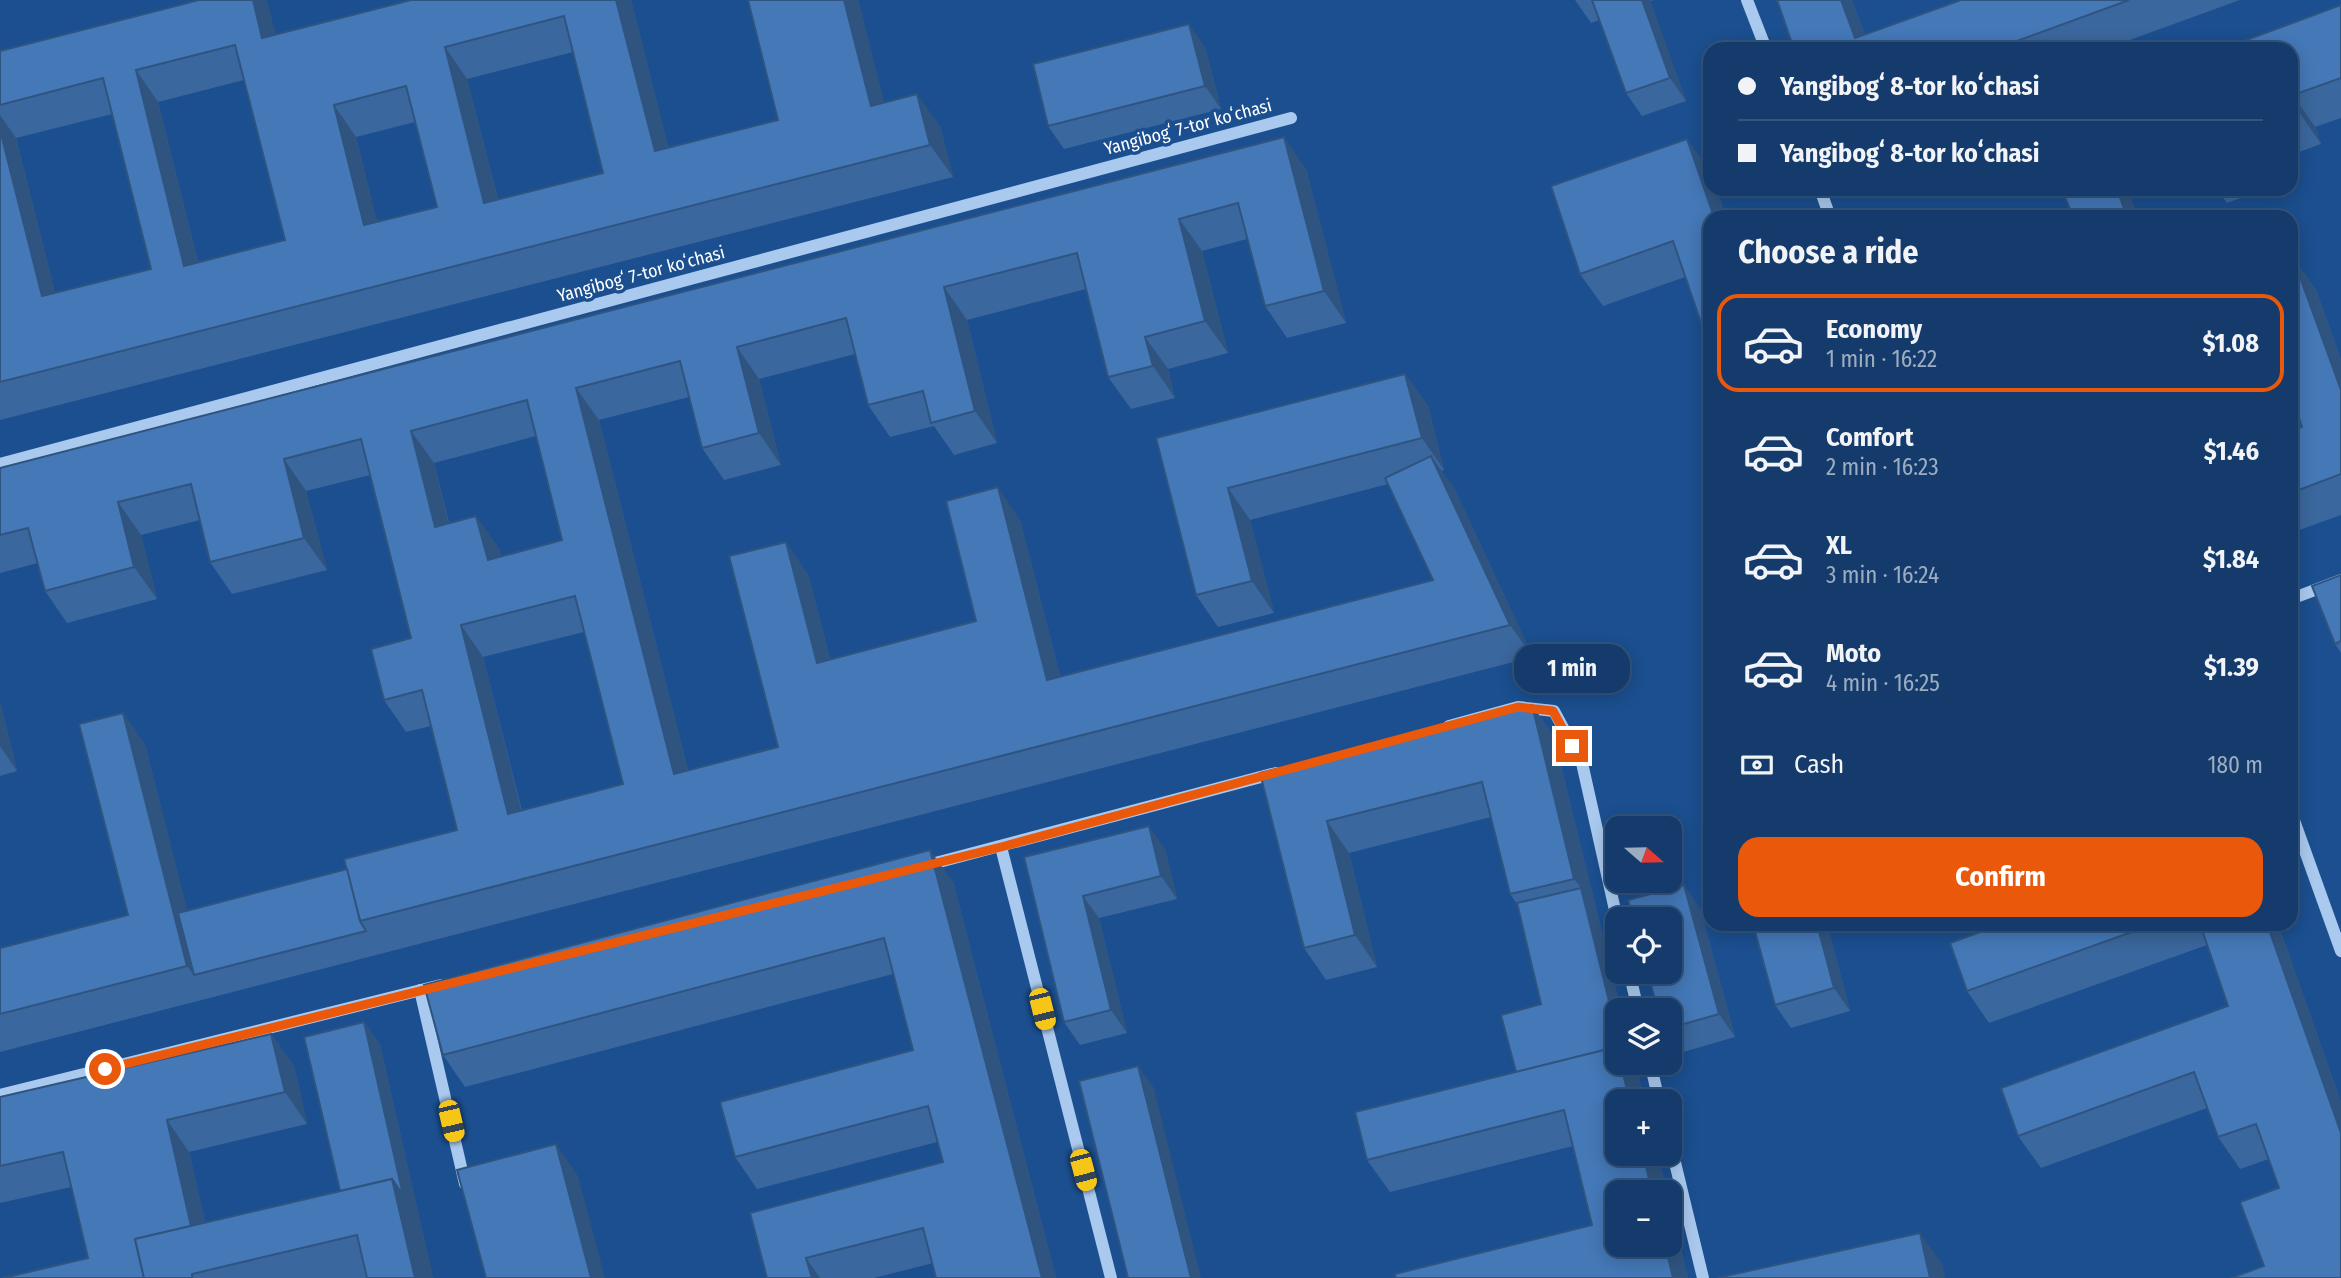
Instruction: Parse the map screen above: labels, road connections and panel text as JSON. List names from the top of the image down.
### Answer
{
  "streets": {
    "street": ["Yangibogʻ 7-tor koʻchasi"]
  },
  "north": "right",
  "page": {
    "banner": ["Yangibogʻ 8-tor koʻchasi", "Yangibogʻ 8-tor koʻchasi"],
    "heading": "Choose a ride",
    "list": [
      {
        "name": "Economy",
        "note": "1 min · 16:22",
        "value": "$1.08"
      },
      {
        "name": "Comfort",
        "note": "2 min · 16:23",
        "value": "$1.46"
      },
      {
        "name": "XL",
        "note": "3 min · 16:24",
        "value": "$1.84"
      },
      {
        "name": "Moto",
        "note": "4 min · 16:25",
        "value": "$1.39"
      }
    ],
    "bubble": "1 min",
    "pay": ["Cash", "180 m"],
    "map_buttons": ["+", "−"],
    "buttons": "Confirm"
  }
}
